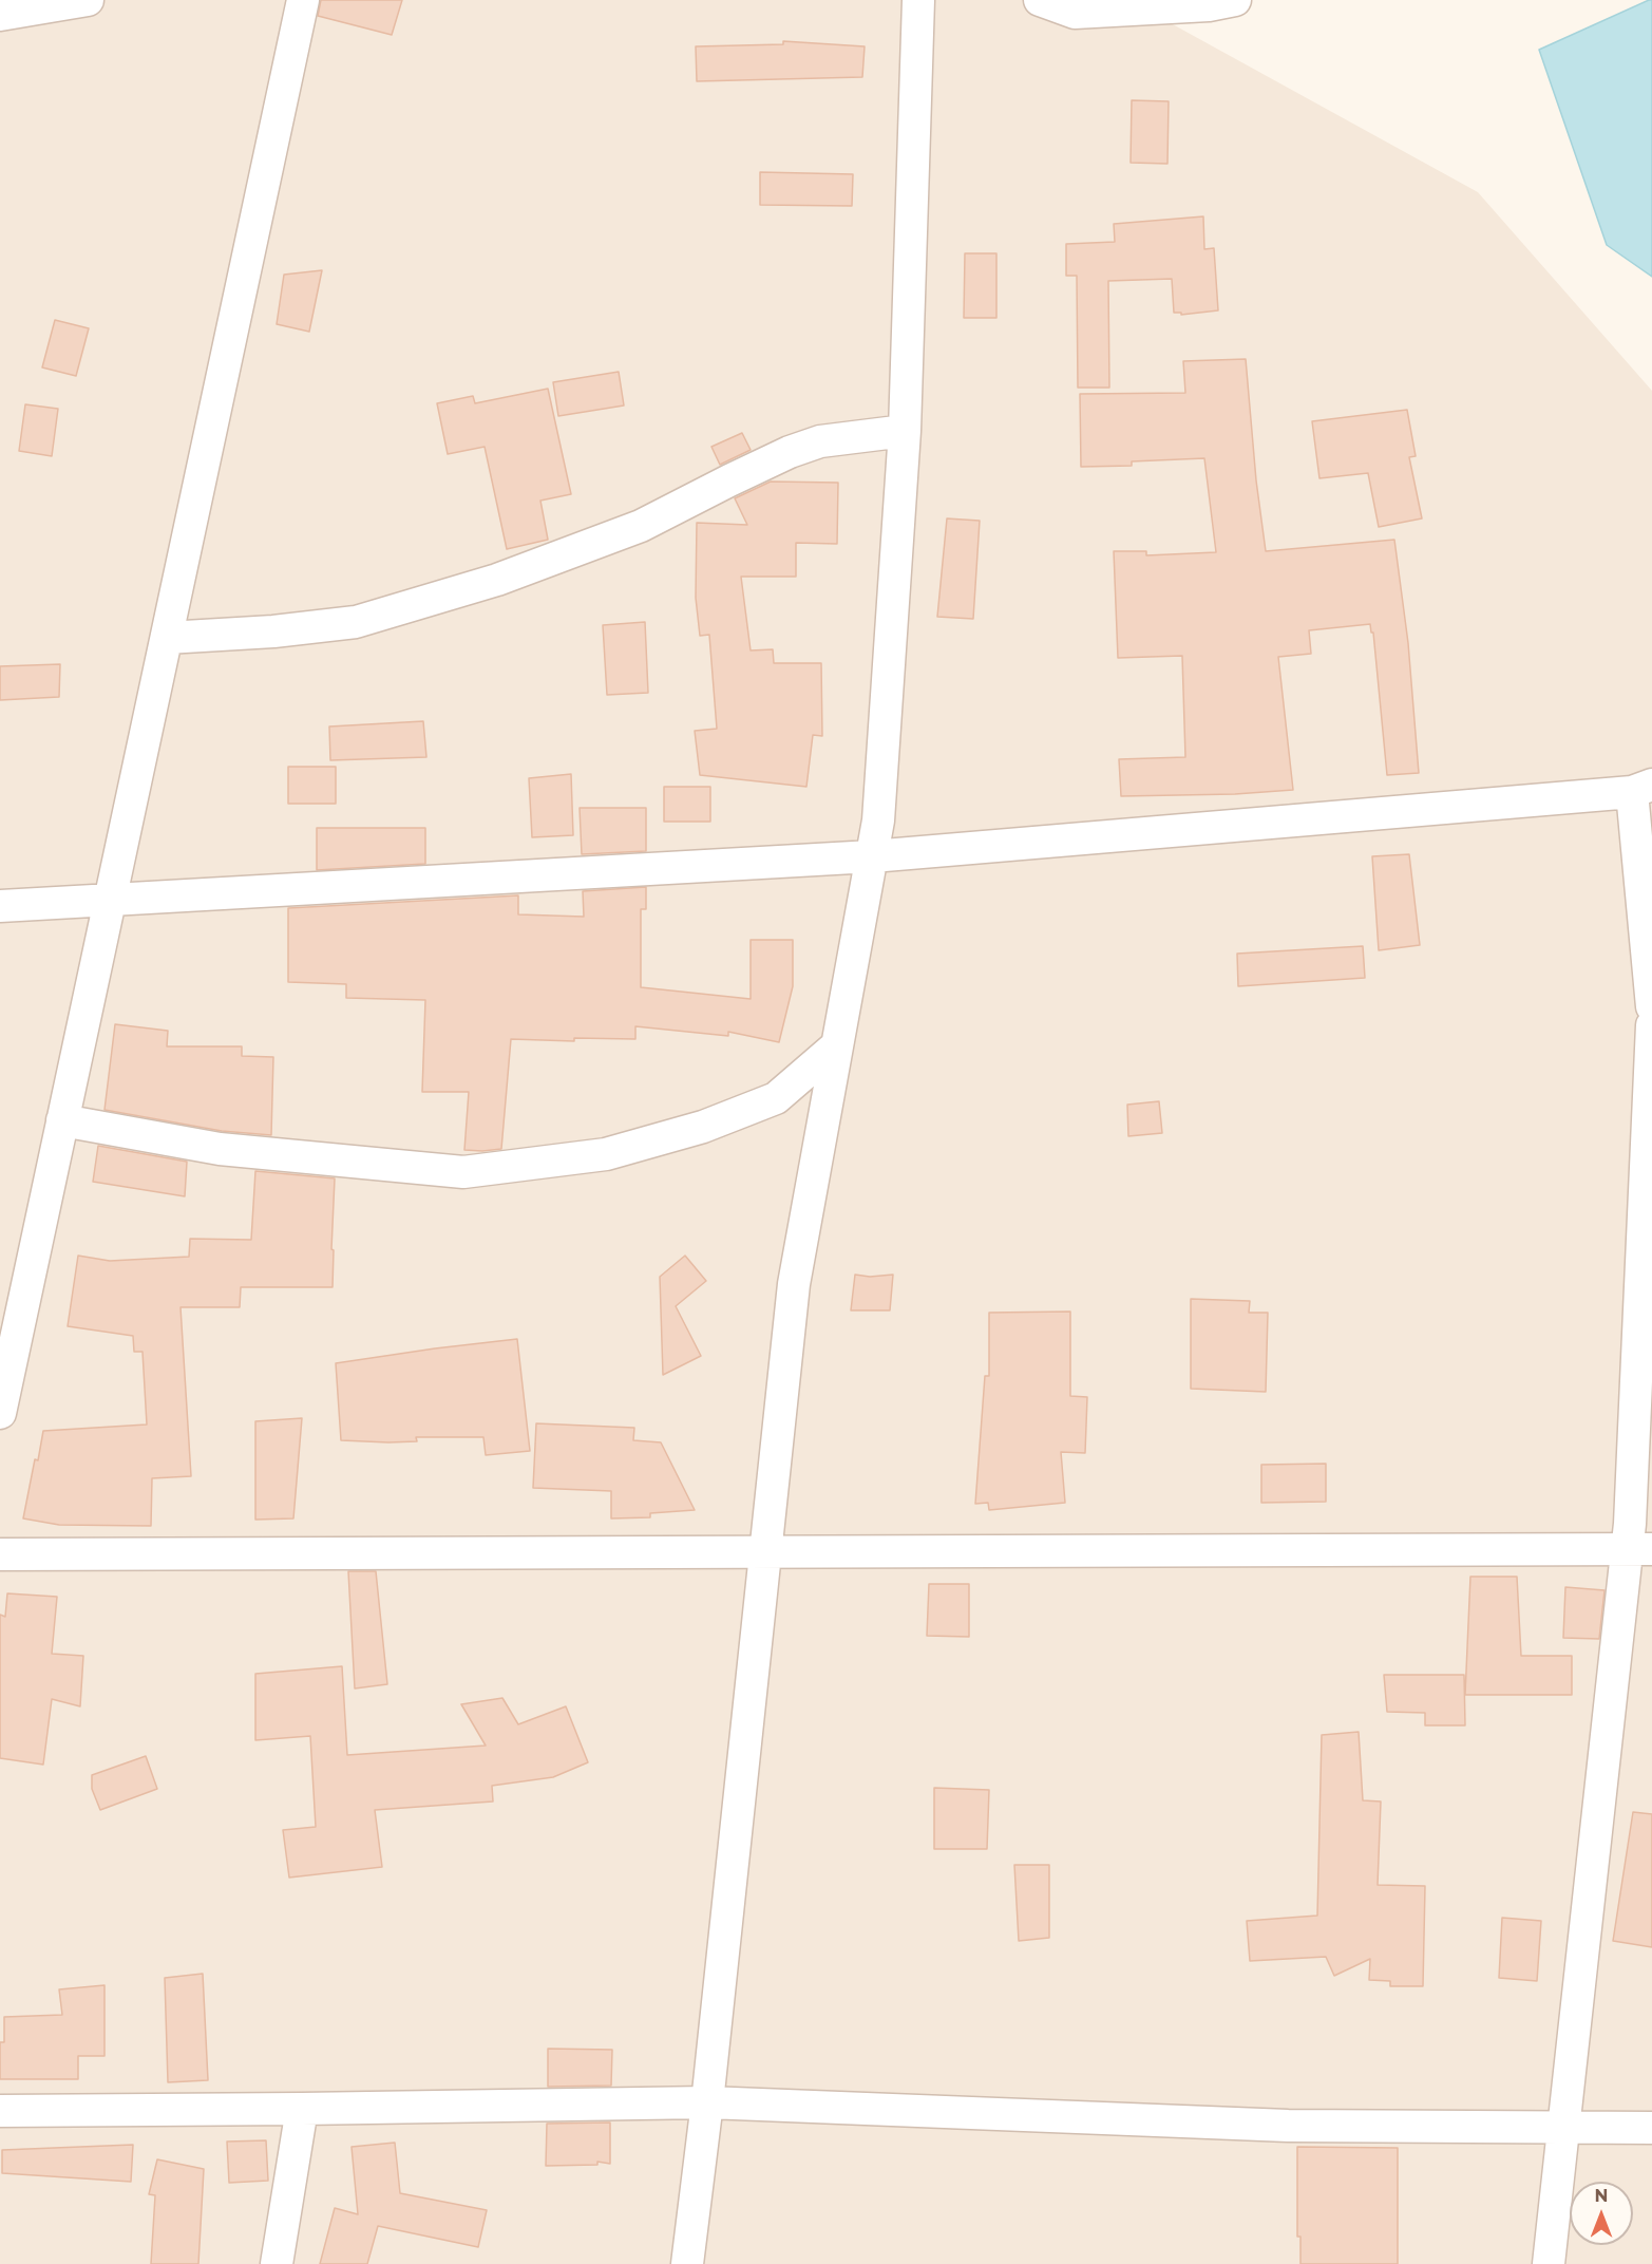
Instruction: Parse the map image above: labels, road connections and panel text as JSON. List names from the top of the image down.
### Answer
{
  "north": "top"
}
